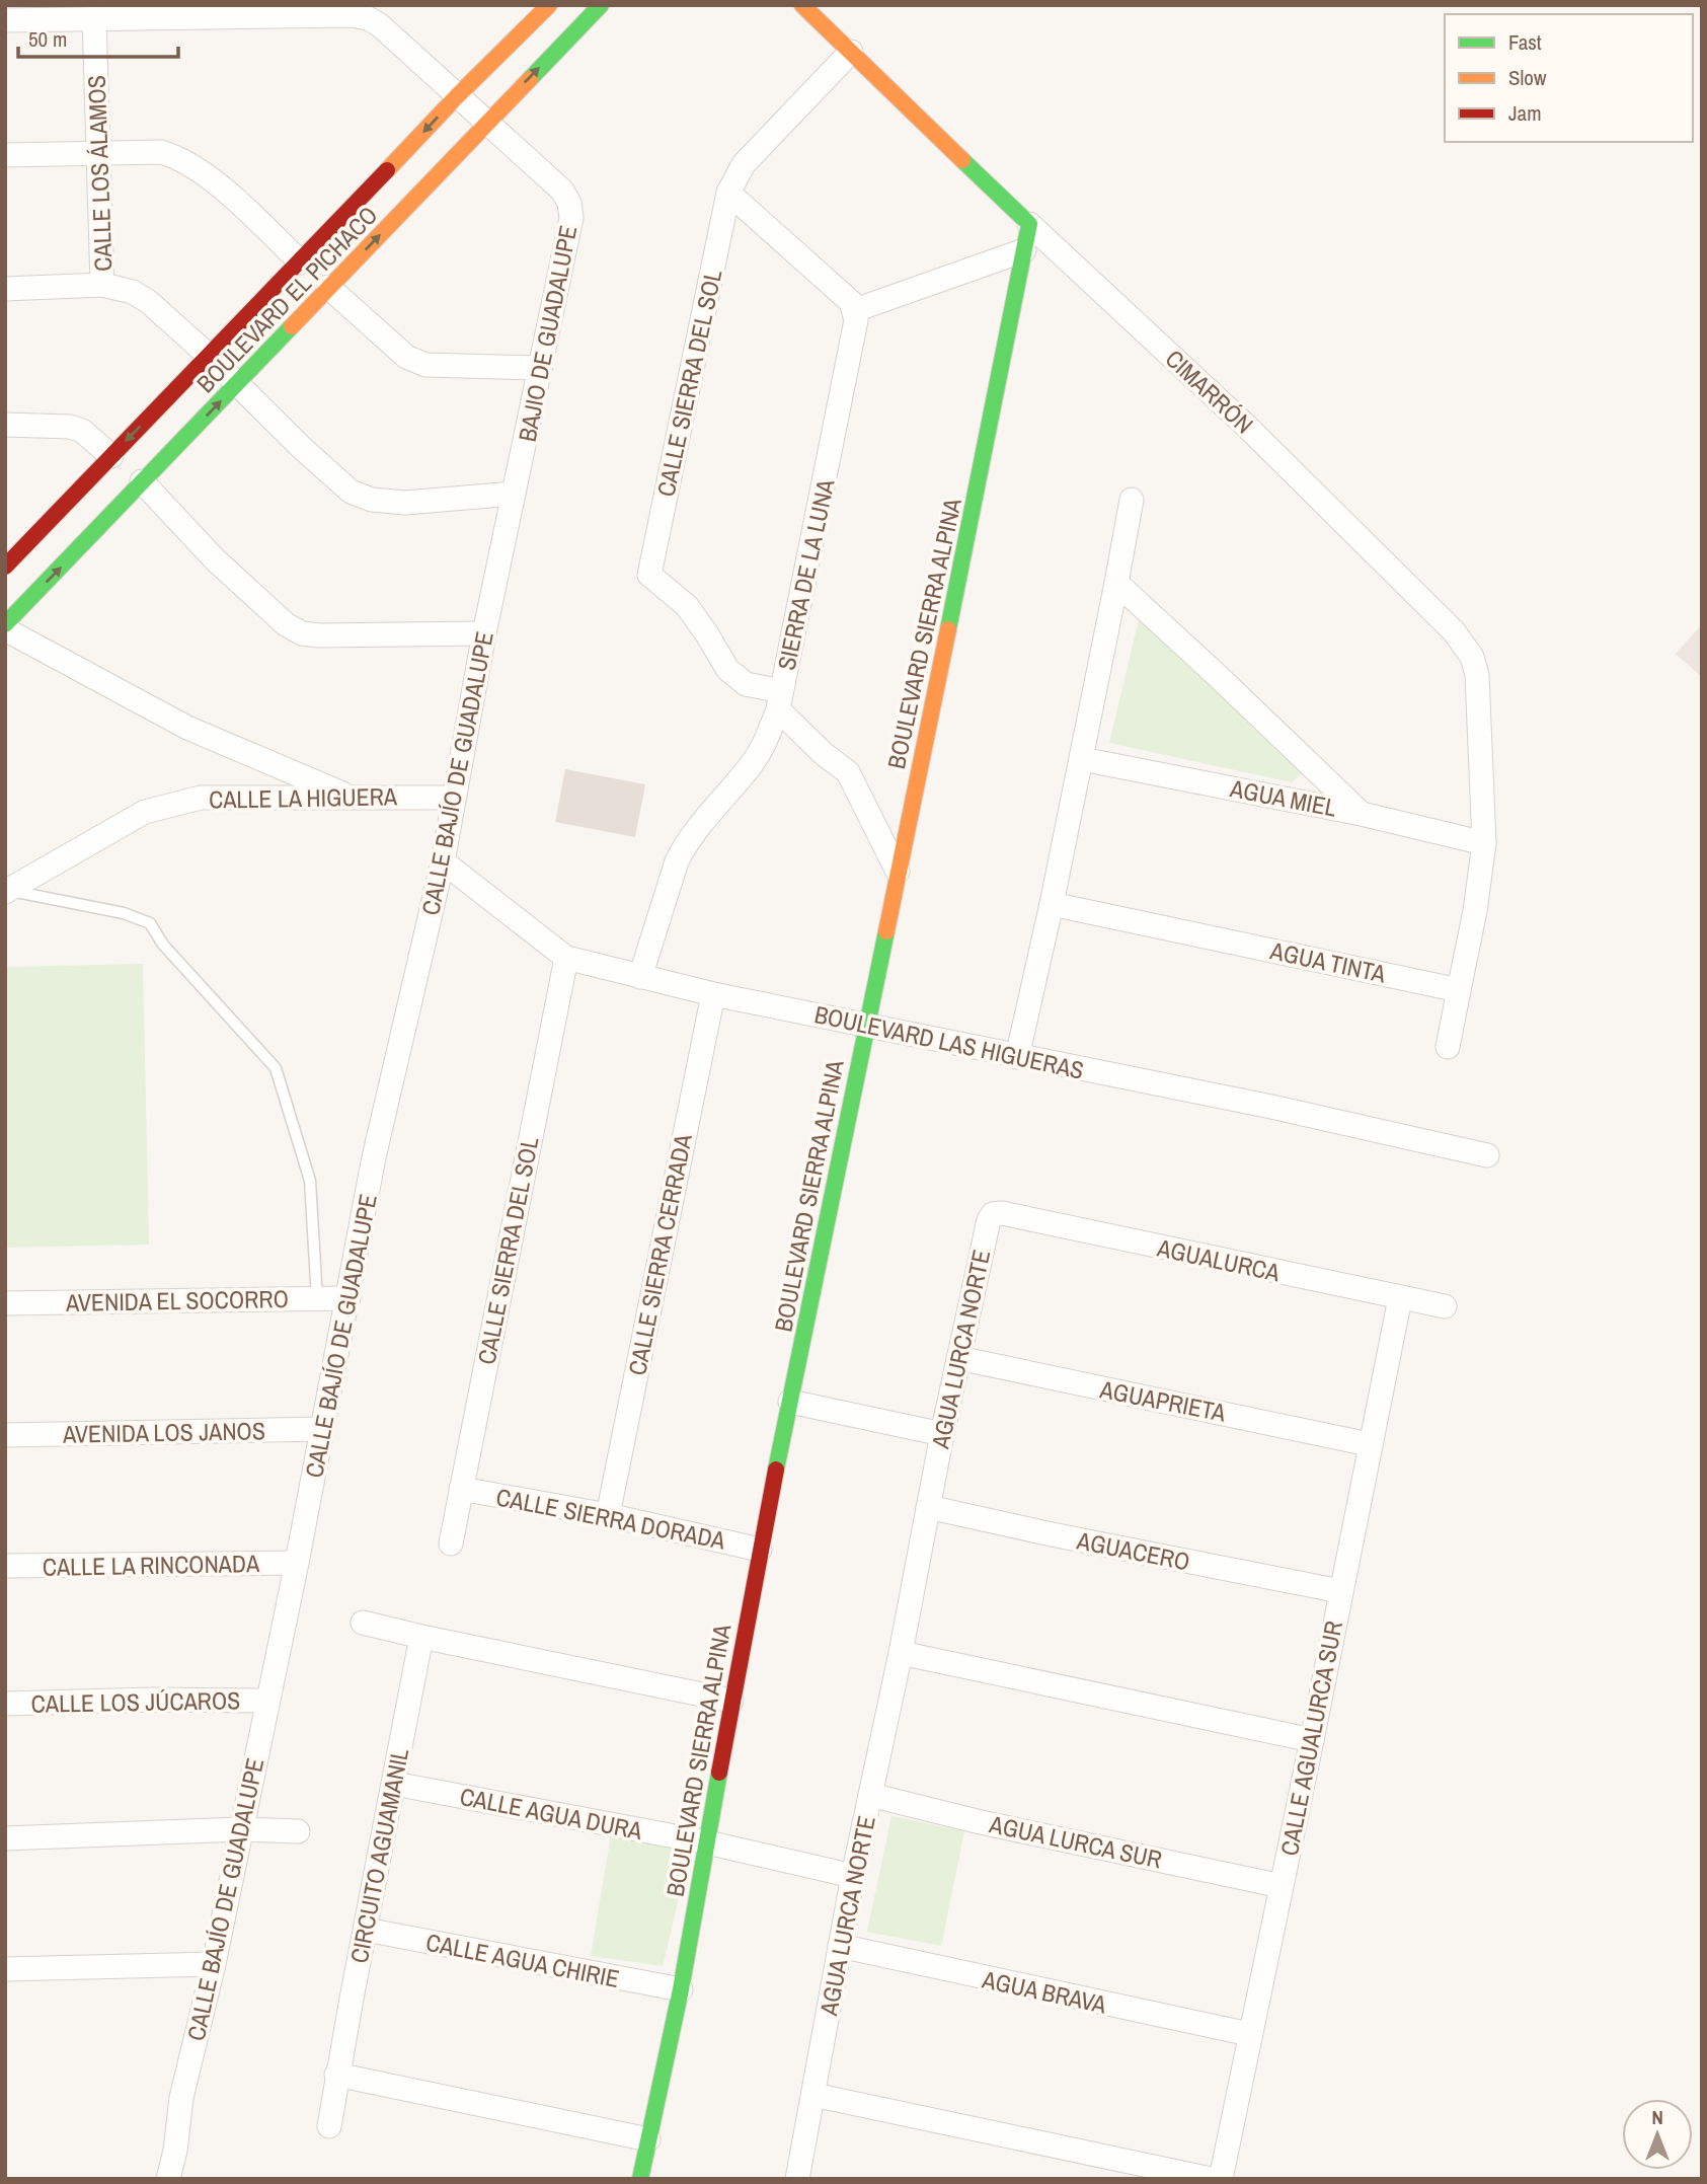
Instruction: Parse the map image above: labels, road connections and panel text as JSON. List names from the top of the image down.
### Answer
{
  "streets": {
    "street": [
      "CALLE LOS ÁLAMOS",
      "BOULEVARD EL PICHACO",
      "BAJIO DE GUADALUPE",
      "CALLE SIERRA DEL SOL",
      "CIMARRÓN",
      "SIERRA DE LA LUNA",
      "BOULEVARD SIERRA ALPINA",
      "CALLE BAJÍO DE GUADALUPE",
      "CALLE LA HIGUERA",
      "AGUA MIEL",
      "AGUA TINTA",
      "BOULEVARD LAS HIGUERAS",
      "CALLE SIERRA CERRADA",
      "AGUALURCA",
      "AVENIDA EL SOCORRO",
      "AGUA LURCA NORTE",
      "AGUAPRIETA",
      "AVENIDA LOS JANOS",
      "CALLE SIERRA DORADA",
      "AGUACERO",
      "CALLE LA RINCONADA",
      "CALLE LOS JÚCAROS",
      "CALLE AGUALURCA SUR",
      "CALLE AGUA DURA",
      "AGUA LURCA SUR",
      "CIRCUITO AGUAMANIL",
      "CALLE AGUA CHIRIE",
      "AGUA BRAVA"
    ]
  },
  "crossings": [
    ["BOULEVARD EL PICHACO", "BAJIO DE GUADALUPE"],
    ["BAJIO DE GUADALUPE", "CALLE BAJÍO DE GUADALUPE"],
    ["CALLE SIERRA DEL SOL", "CIMARRÓN"],
    ["CALLE SIERRA DEL SOL", "SIERRA DE LA LUNA"],
    ["CALLE SIERRA DEL SOL", "BOULEVARD LAS HIGUERAS"],
    ["CALLE SIERRA DEL SOL", "CALLE SIERRA DORADA"],
    ["CIMARRÓN", "BOULEVARD SIERRA ALPINA"],
    ["CIMARRÓN", "AGUA MIEL"],
    ["SIERRA DE LA LUNA", "BOULEVARD LAS HIGUERAS"],
    ["BOULEVARD SIERRA ALPINA", "BOULEVARD LAS HIGUERAS"],
    ["BOULEVARD SIERRA ALPINA", "CALLE SIERRA DORADA"],
    ["BOULEVARD SIERRA ALPINA", "CALLE AGUA DURA"],
    ["BOULEVARD SIERRA ALPINA", "CALLE AGUA CHIRIE"],
    ["CALLE BAJÍO DE GUADALUPE", "CALLE LA HIGUERA"],
    ["CALLE BAJÍO DE GUADALUPE", "BOULEVARD LAS HIGUERAS"],
    ["CALLE BAJÍO DE GUADALUPE", "AVENIDA EL SOCORRO"],
    ["CALLE BAJÍO DE GUADALUPE", "AVENIDA LOS JANOS"],
    ["CALLE BAJÍO DE GUADALUPE", "CALLE LA RINCONADA"],
    ["CALLE BAJÍO DE GUADALUPE", "CALLE LOS JÚCAROS"],
    ["BOULEVARD LAS HIGUERAS", "CALLE SIERRA CERRADA"],
    ["CALLE SIERRA CERRADA", "CALLE SIERRA DORADA"],
    ["AGUALURCA", "AGUA LURCA NORTE"],
    ["AGUALURCA", "CALLE AGUALURCA SUR"],
    ["AGUA LURCA NORTE", "AGUAPRIETA"],
    ["AGUA LURCA NORTE", "AGUACERO"],
    ["AGUA LURCA NORTE", "CALLE AGUA DURA"],
    ["AGUA LURCA NORTE", "AGUA LURCA SUR"],
    ["AGUA LURCA NORTE", "AGUA BRAVA"],
    ["AGUAPRIETA", "CALLE AGUALURCA SUR"],
    ["AGUACERO", "CALLE AGUALURCA SUR"],
    ["CALLE AGUALURCA SUR", "AGUA LURCA SUR"],
    ["CALLE AGUALURCA SUR", "AGUA BRAVA"],
    ["CALLE AGUA DURA", "CIRCUITO AGUAMANIL"],
    ["CIRCUITO AGUAMANIL", "CALLE AGUA CHIRIE"]
  ],
  "legend": ["Fast", "Slow", "Jam"],
  "scale_bar": "50 m",
  "north": "top"
}
